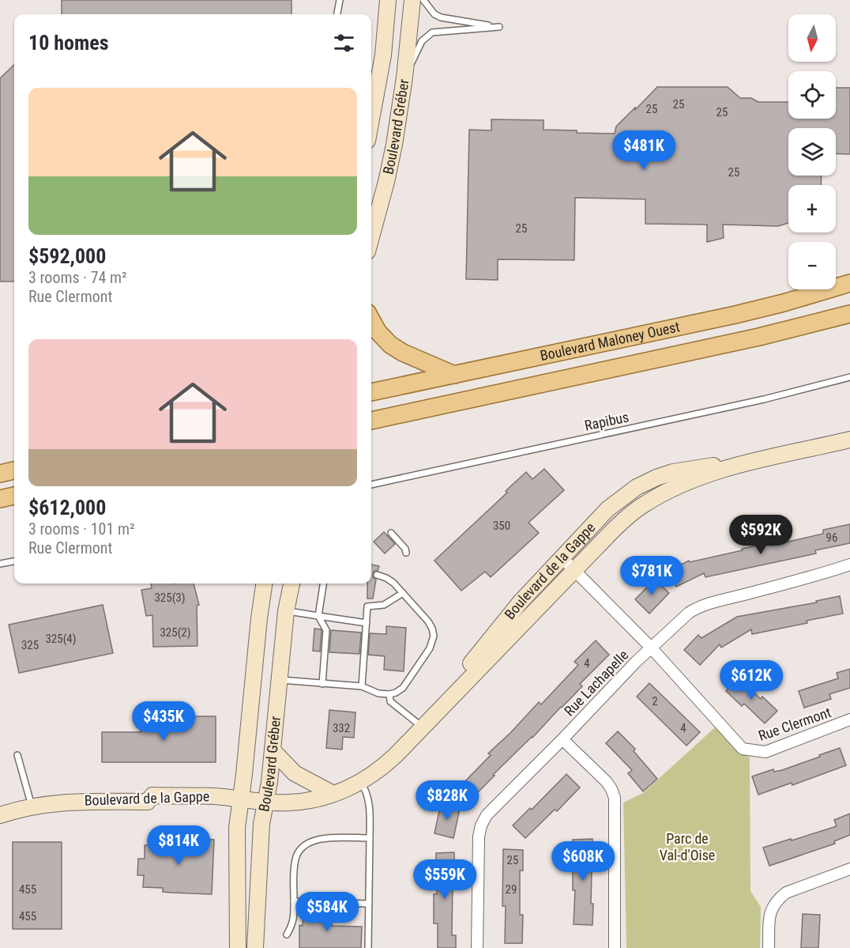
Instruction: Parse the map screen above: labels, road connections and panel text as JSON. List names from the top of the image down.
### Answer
{
  "streets": {
    "main road": ["Boulevard Maloney Ouest"],
    "street": [
      "Boulevard Gréber",
      "Boulevard de la Gappe",
      "Rue Lachapelle",
      "Rue Clermont"
    ],
    "lane": ["Rapibus"]
  },
  "crossings": [
    ["Boulevard Gréber", "Boulevard de la Gappe"],
    ["Boulevard de la Gappe", "Rue Clermont"],
    ["Rue Lachapelle", "Rue Clermont"]
  ],
  "parks": ["Parc de Val-d'Oise"],
  "house_numbers": [
    "25",
    "25",
    "25",
    "25",
    "25",
    "350",
    "96",
    "325(3)",
    "325(2)",
    "325(4)",
    "325",
    "4",
    "2",
    "332",
    "4",
    "25",
    "455",
    "29",
    "455"
  ],
  "north": "bottom",
  "page": {
    "map_buttons": ["+", "−"],
    "heading": "10 homes",
    "list": [
      {
        "name": "$592,000",
        "note": "3 rooms · 74 m² · Rue Clermont"
      },
      {
        "name": "$612,000",
        "note": "3 rooms · 101 m² · Rue Clermont"
      }
    ],
    "price": [
      "$481K",
      "$592K",
      "$781K",
      "$612K",
      "$435K",
      "$828K",
      "$814K",
      "$608K",
      "$559K",
      "$584K"
    ]
  }
}
